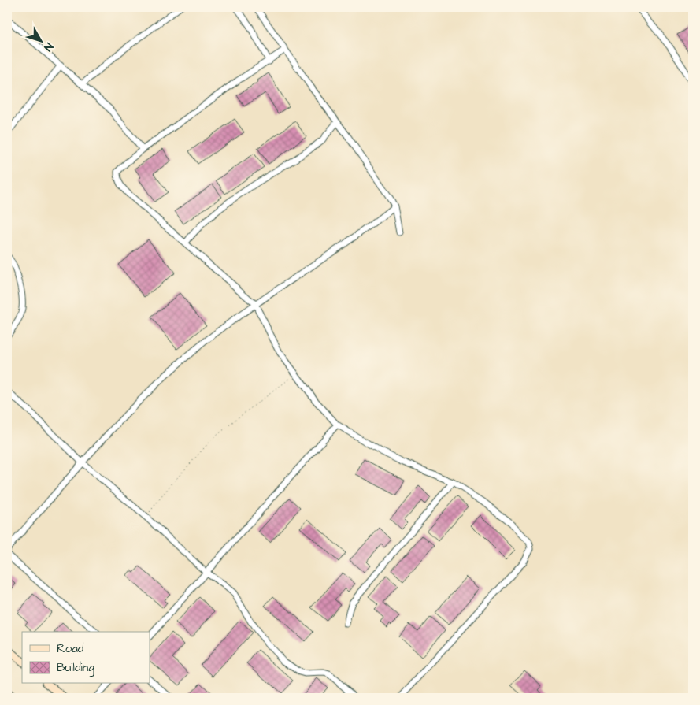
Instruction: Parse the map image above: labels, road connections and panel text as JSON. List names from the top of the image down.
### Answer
{
  "legend": ["Road", "Building"],
  "north": "bottom right"
}
